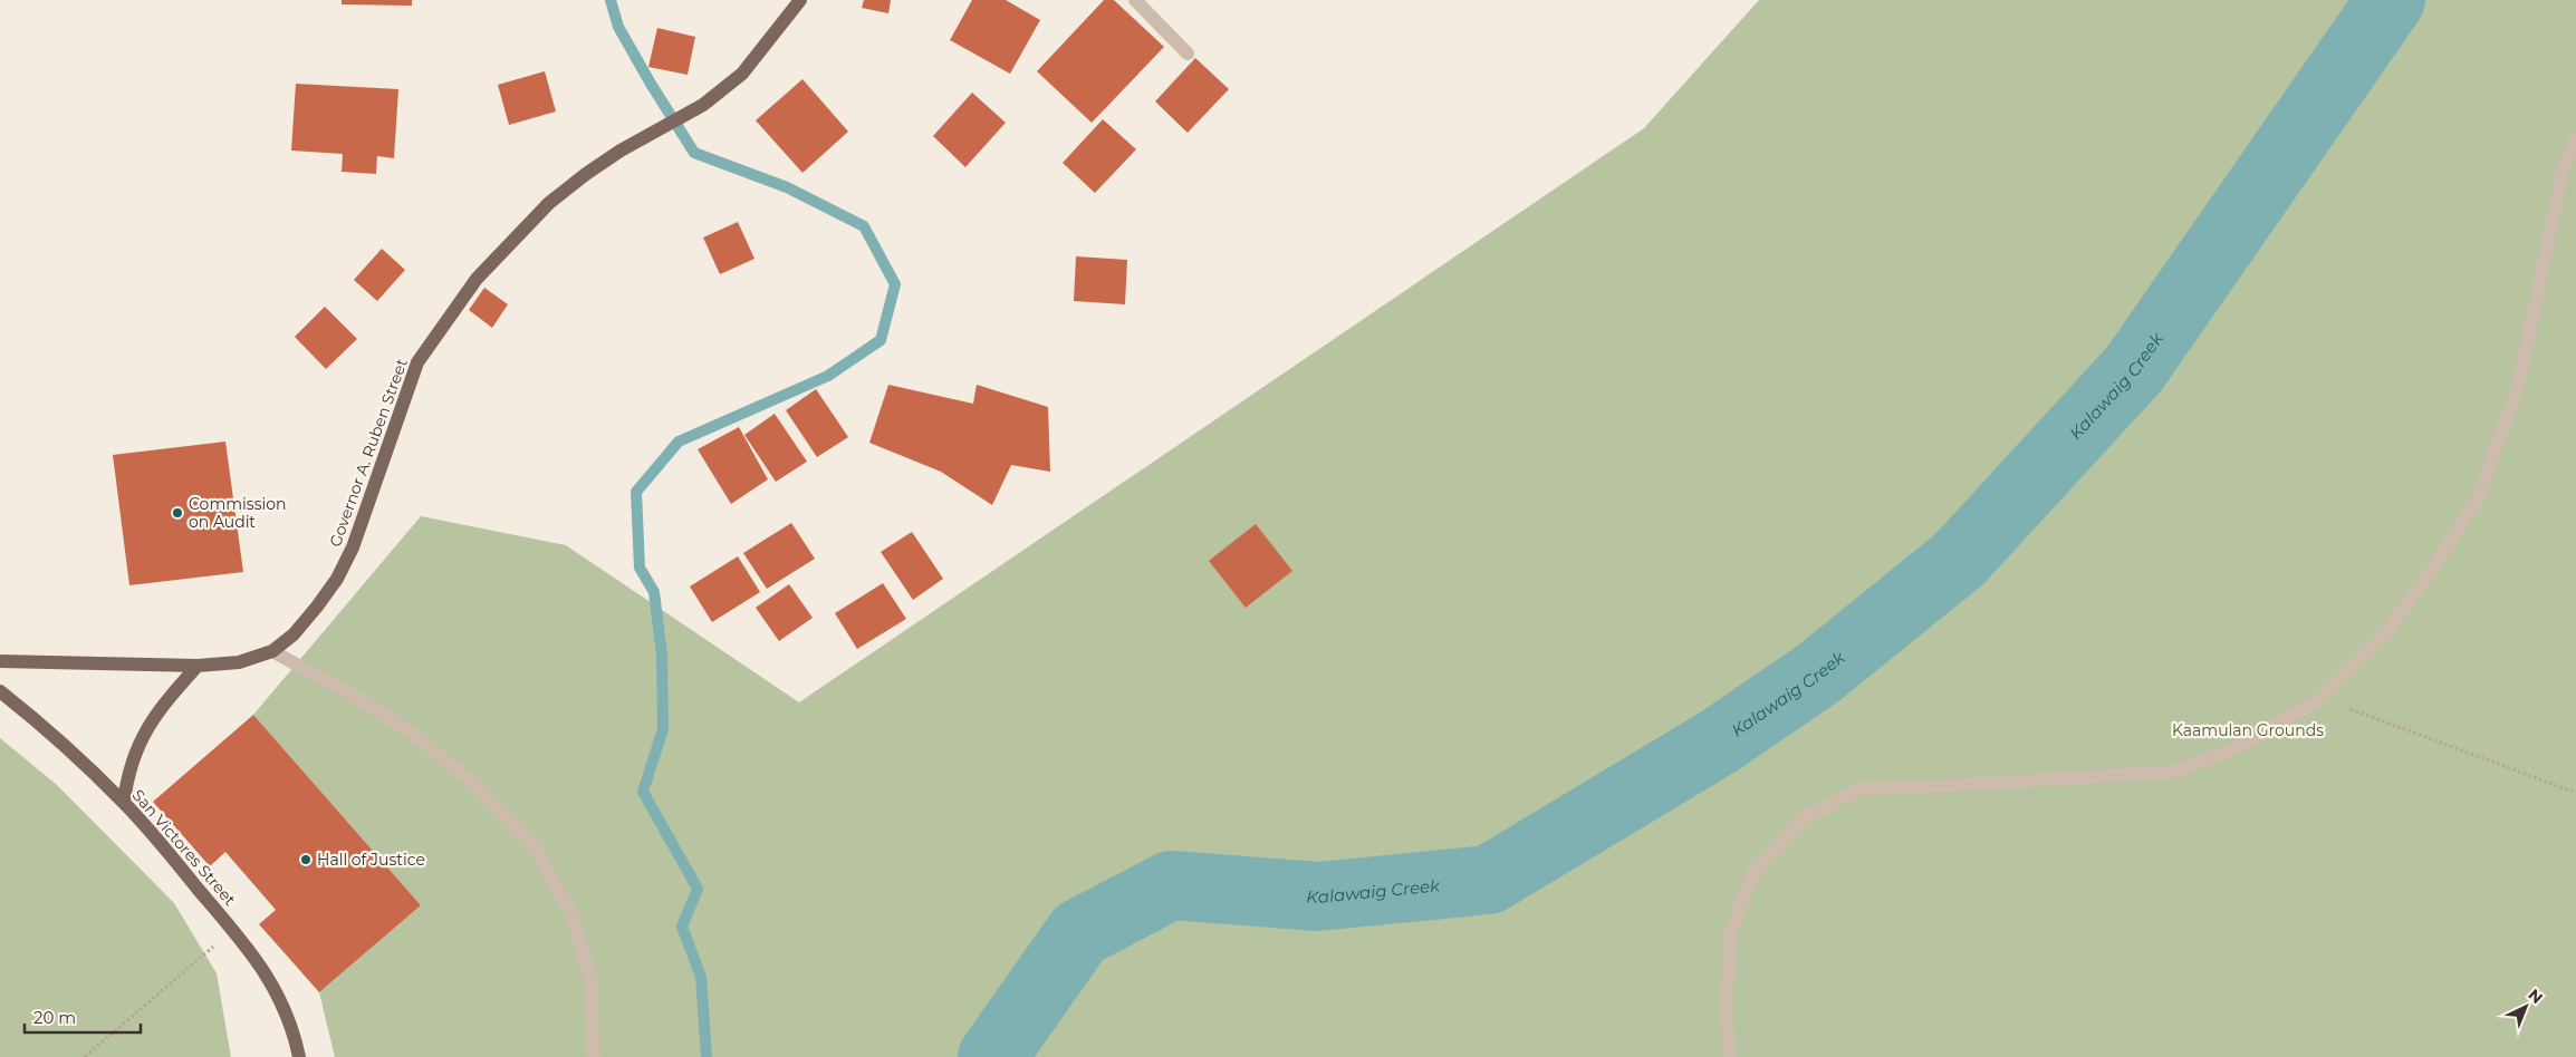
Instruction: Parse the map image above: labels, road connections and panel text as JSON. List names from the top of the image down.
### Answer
{
  "streets": {
    "main road": ["Governor A. Ruben Street", "San Victores Street"]
  },
  "water": ["Kalawaig Creek"],
  "parks": ["Kaamulan Grounds"],
  "places": ["Commission on Audit", "Hall of Justice"],
  "scale_bar": "20 m",
  "north": "top right"
}
